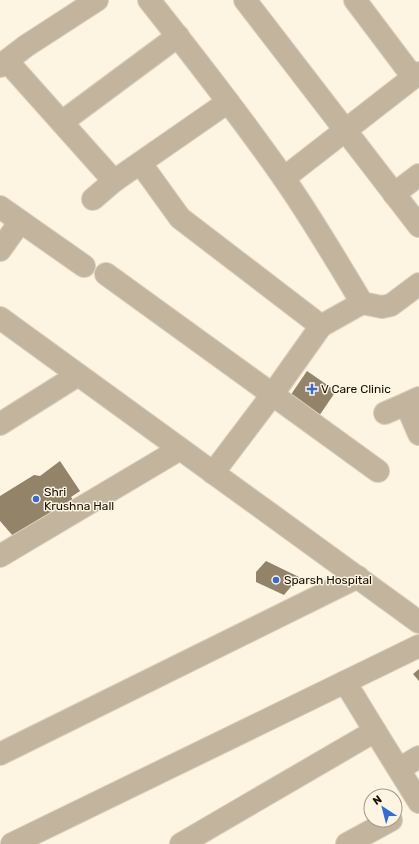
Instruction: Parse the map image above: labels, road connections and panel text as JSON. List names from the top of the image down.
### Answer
{
  "places": {
    "health": ["V Care Clinic"],
    "other": ["Shri Krushna Hall", "Sparsh Hospital"]
  },
  "north": "top left"
}
